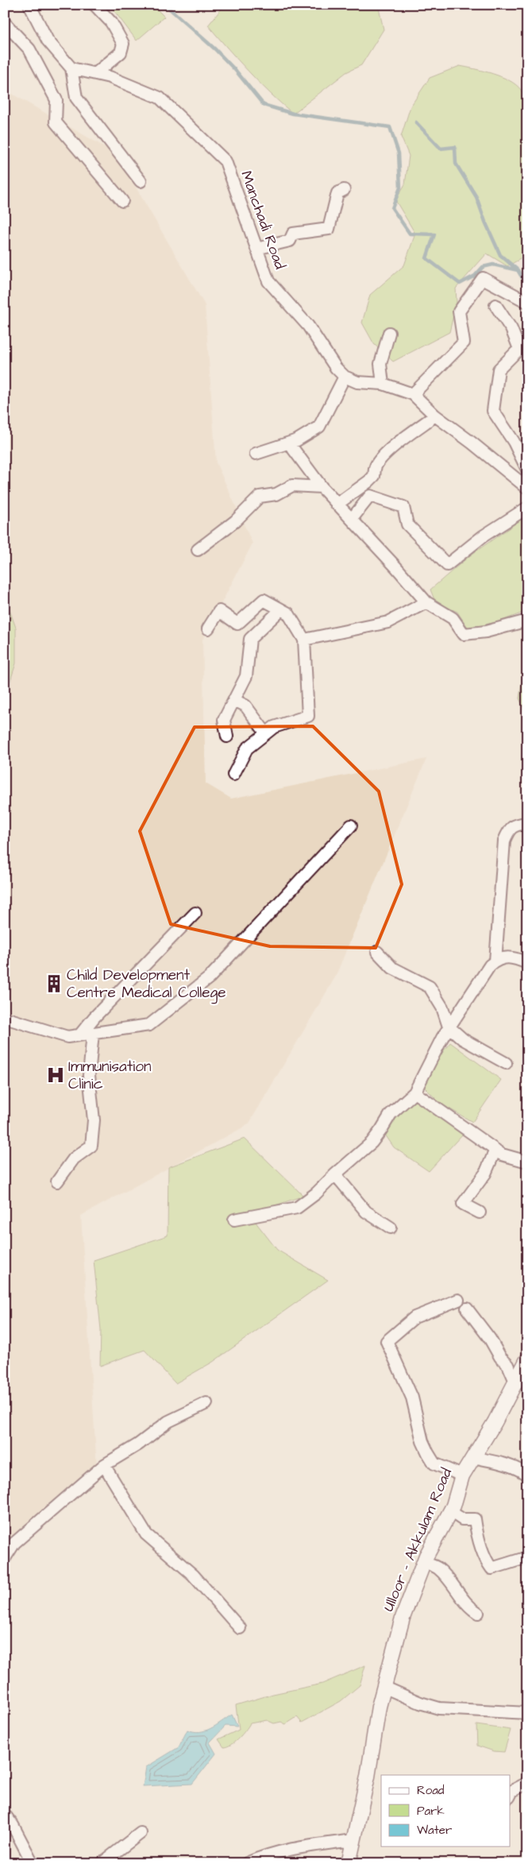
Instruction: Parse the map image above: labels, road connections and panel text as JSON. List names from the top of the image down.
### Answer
{
  "streets": {
    "main road": ["Ulloor - Akkulam Road"],
    "street": ["Manchadi Road"]
  },
  "places": {
    "building": ["Child Development Centre Medical College"],
    "hospital": ["Immunisation Clinic"]
  },
  "legend": ["Road", "Park", "Water"]
}
